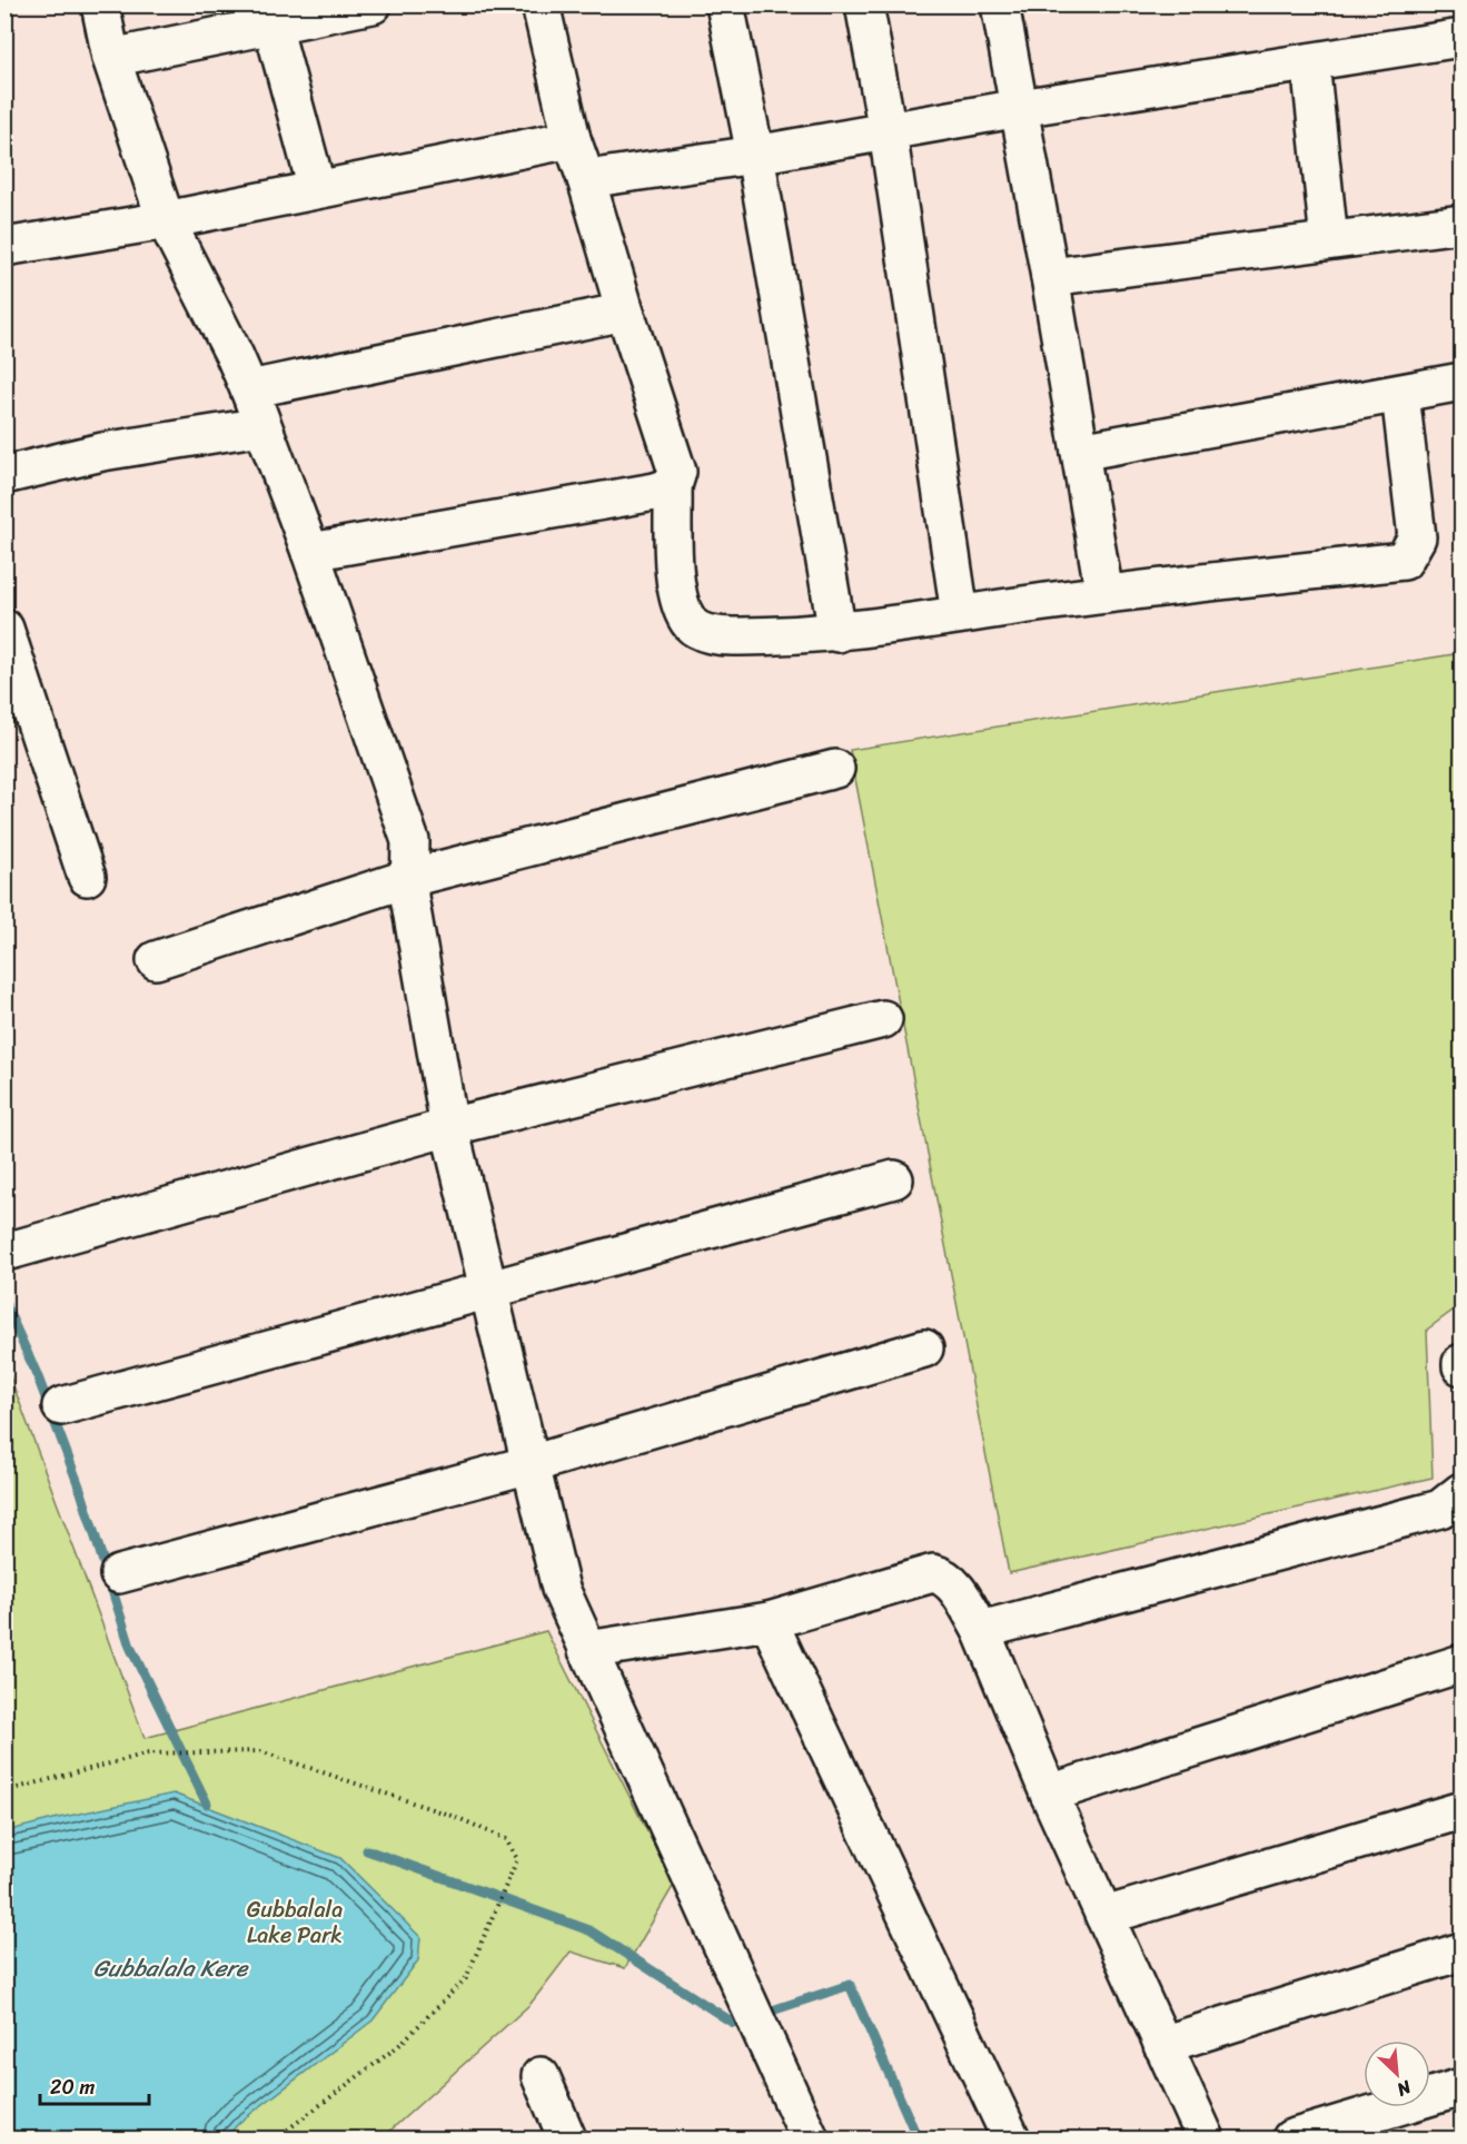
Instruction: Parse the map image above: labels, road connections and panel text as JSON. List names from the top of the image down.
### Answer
{
  "water": ["Gubbalala Kere"],
  "parks": ["Gubbalala Lake Park"],
  "scale_bar": "20 m",
  "north": "bottom right"
}
